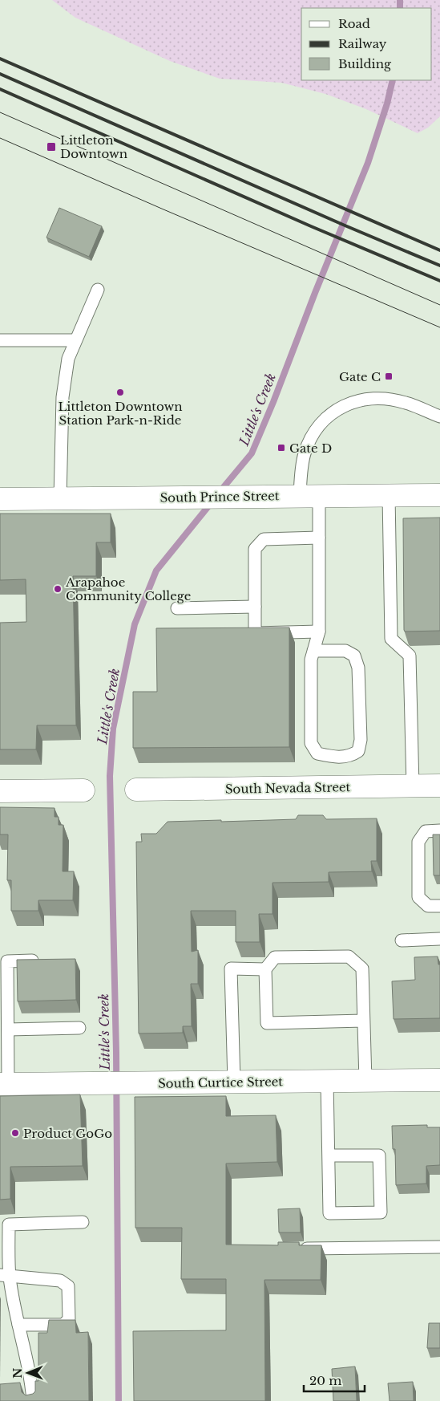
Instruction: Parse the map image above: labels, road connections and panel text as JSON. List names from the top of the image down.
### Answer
{
  "streets": {
    "street": ["South Prince Street", "South Nevada Street", "South Curtice Street"]
  },
  "water": ["Little's Creek"],
  "places": {
    "transit": ["Littleton Downtown", "Gate C", "Gate D"],
    "other": ["Littleton Downtown Station Park-n-Ride", "Arapahoe Community College", "Product GoGo"]
  },
  "legend": ["Road", "Railway", "Building"],
  "scale_bar": "20 m",
  "north": "left"
}
